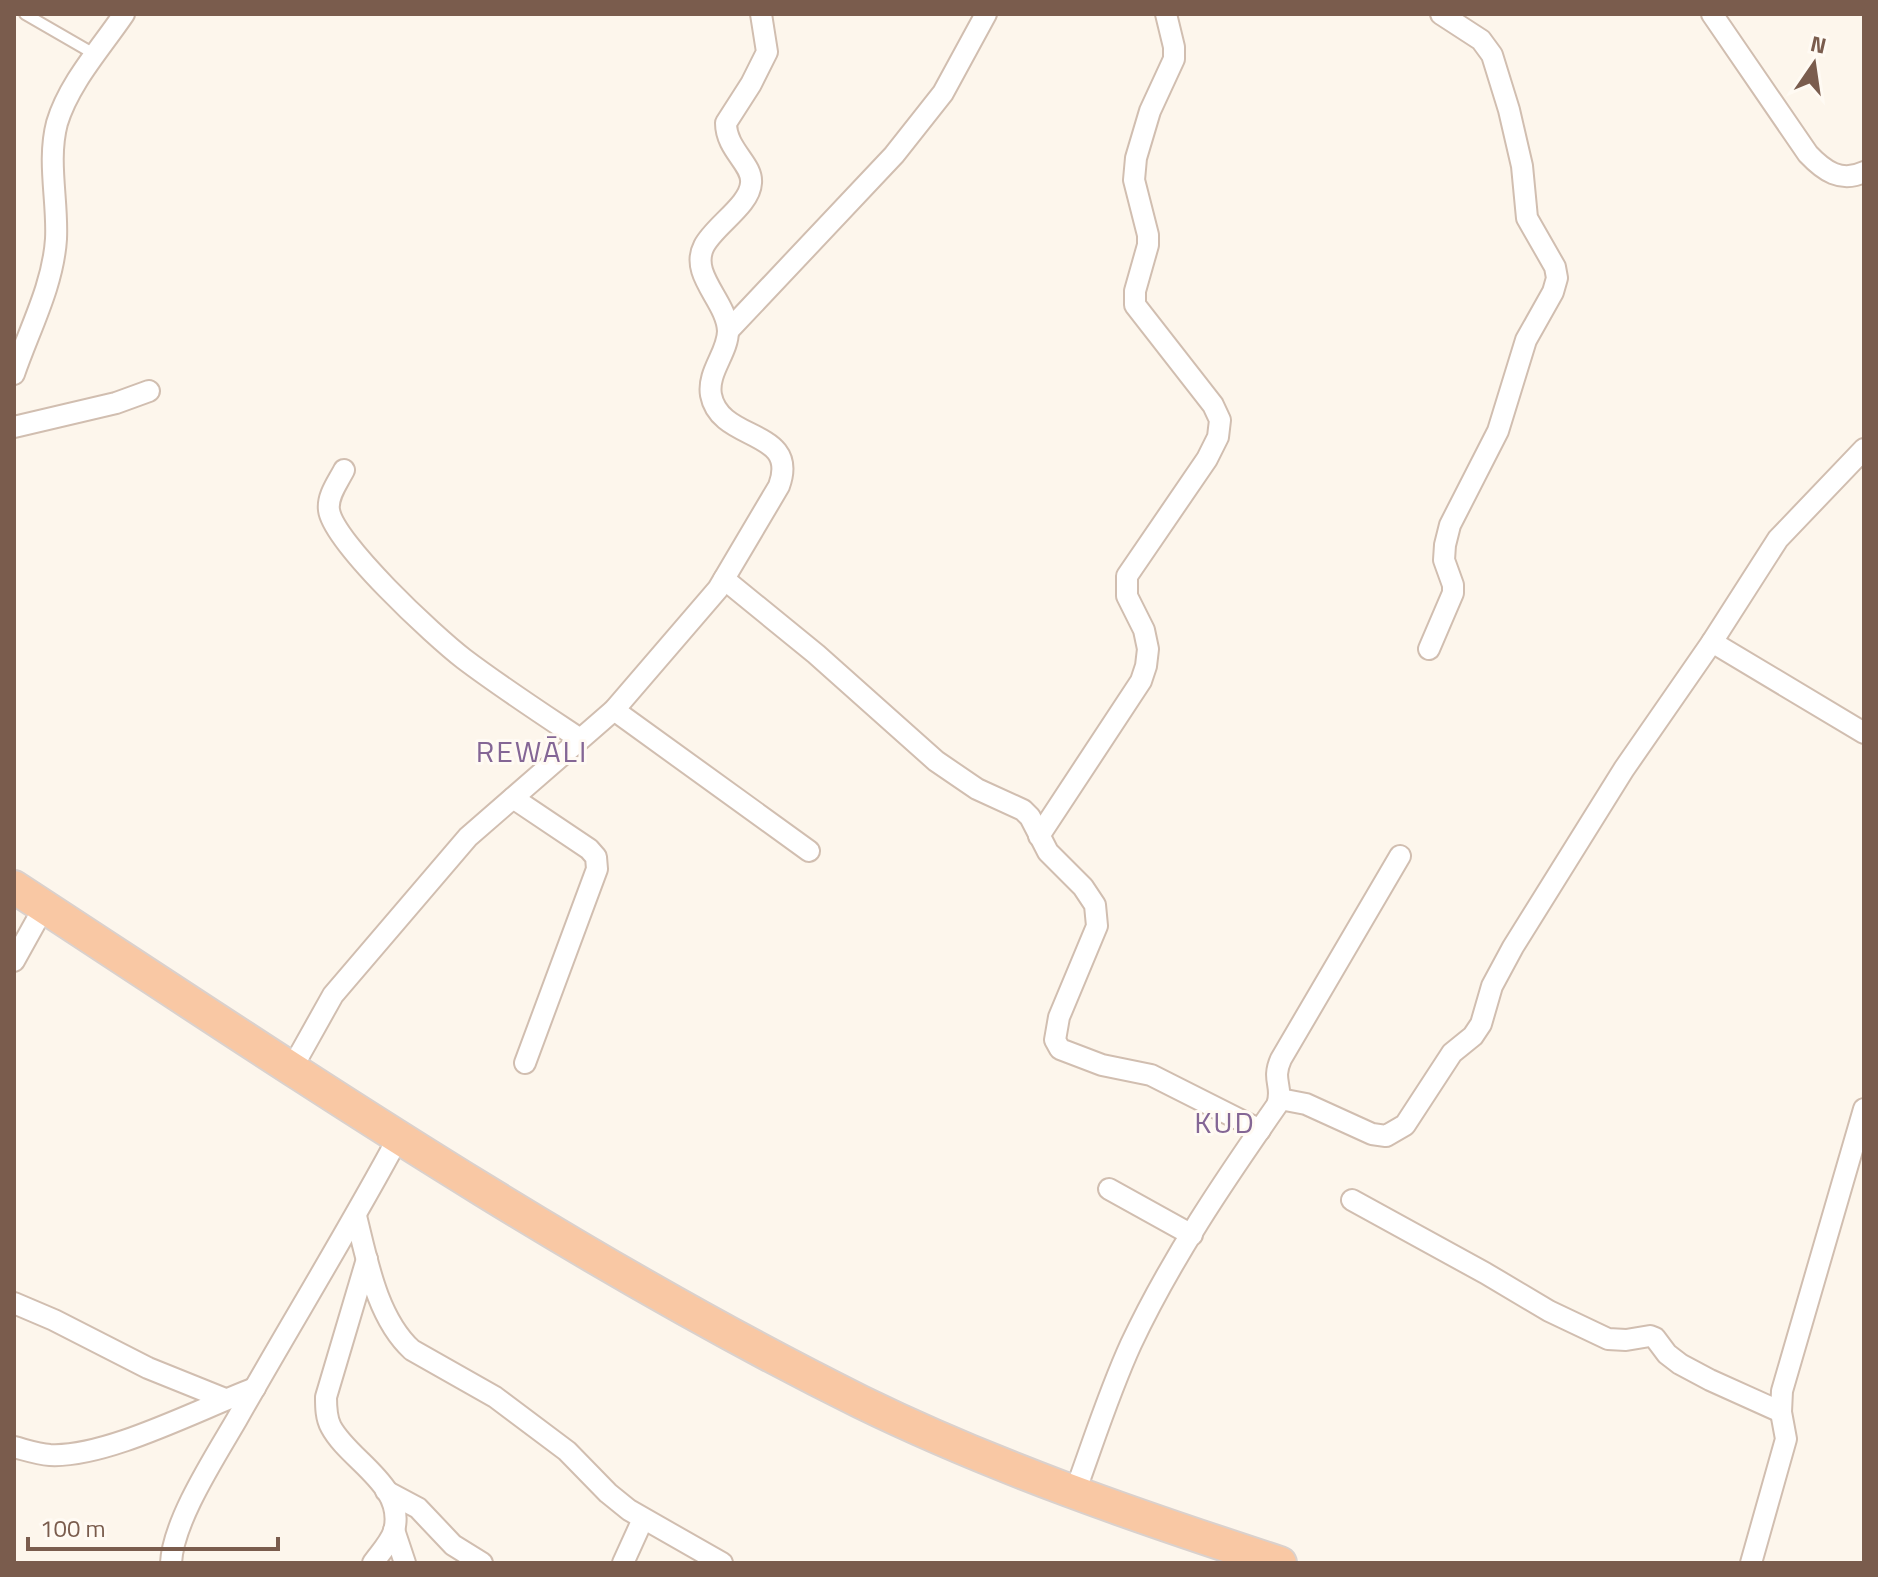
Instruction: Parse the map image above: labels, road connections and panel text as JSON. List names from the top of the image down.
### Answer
{
  "districts": ["REWĀLI", "KUD"],
  "scale_bar": "100 m",
  "north": "top"
}
